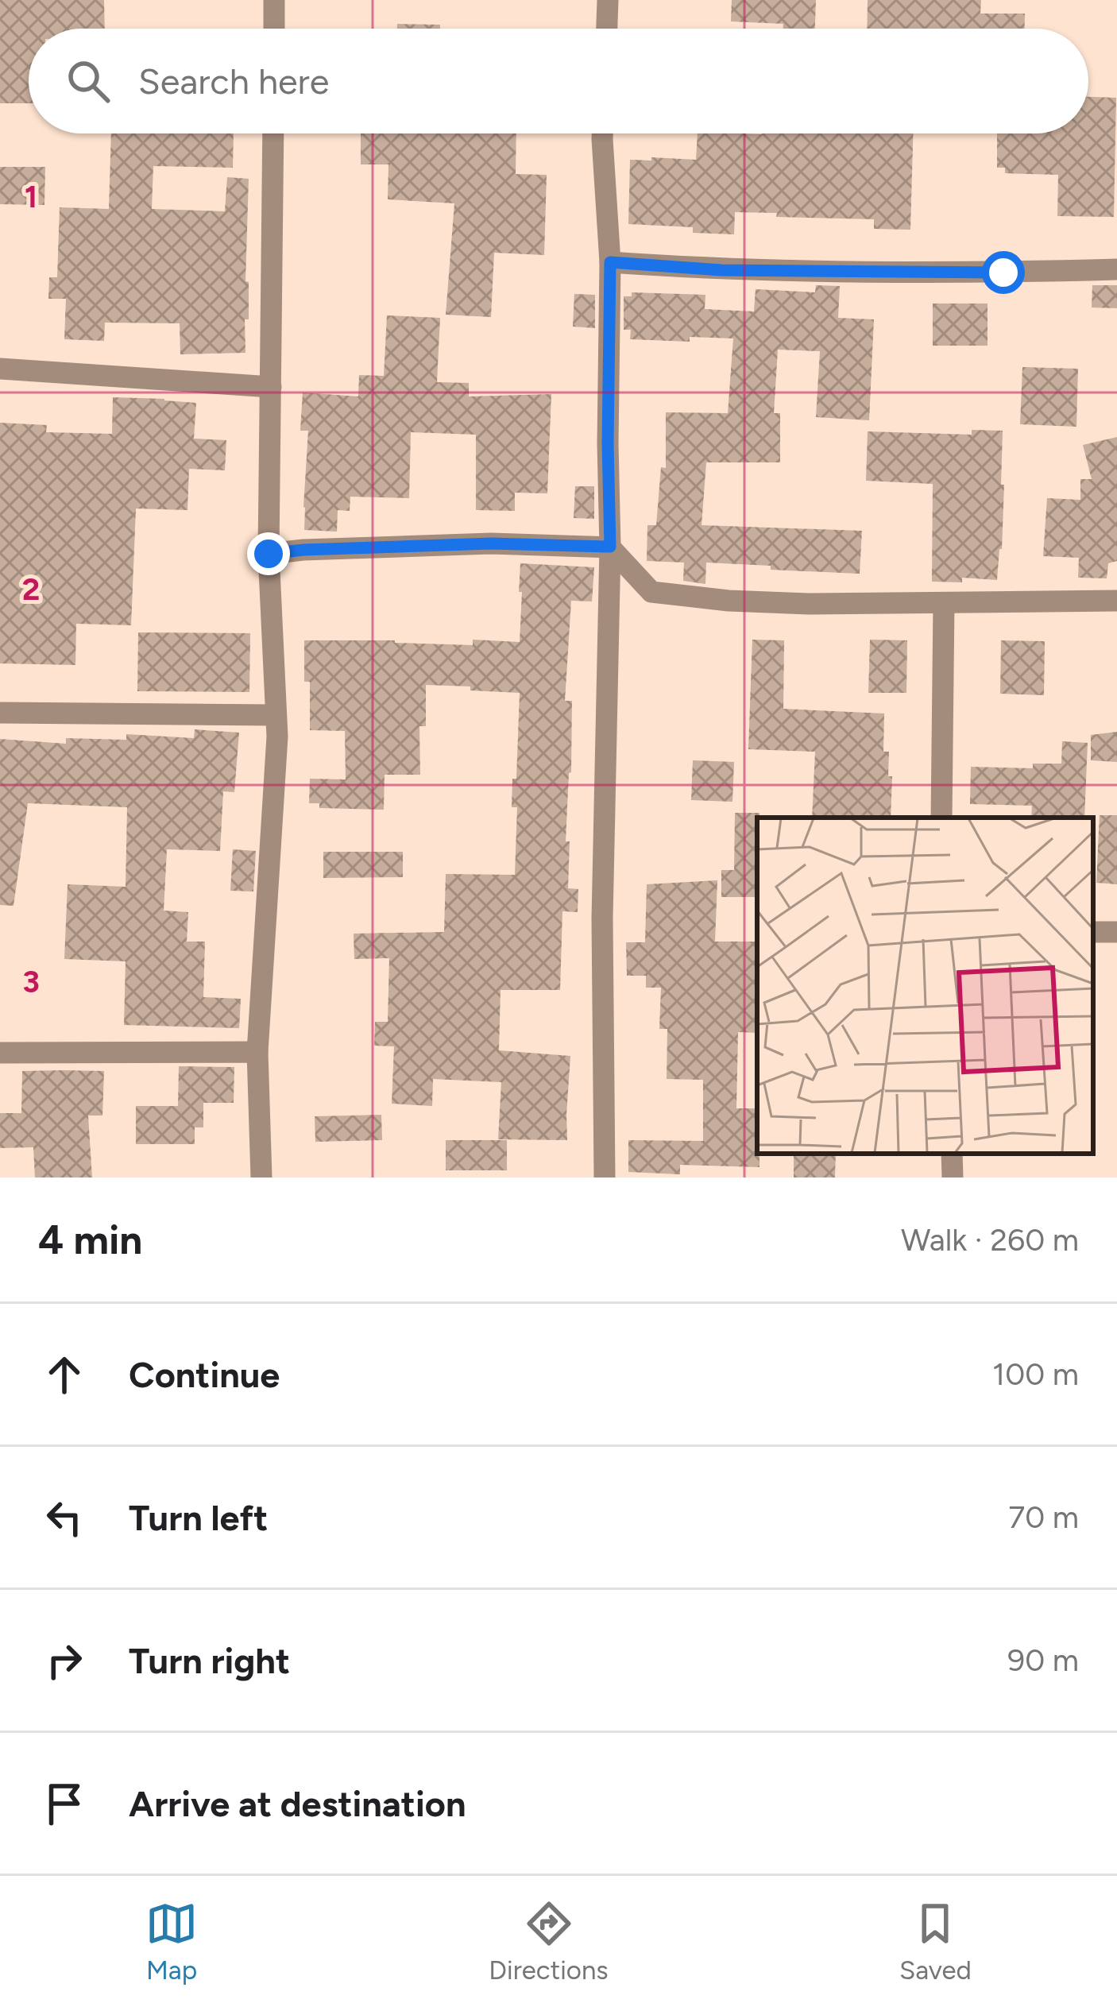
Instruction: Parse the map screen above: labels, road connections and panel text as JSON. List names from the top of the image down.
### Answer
{
  "page": {
    "search": "Search here",
    "heading": ["4 min", "Walk · 260 m"],
    "list": [
      ["Continue", "100 m"],
      ["Turn left", "70 m"],
      ["Turn right", "90 m"],
      "Arrive at destination"
    ],
    "nav": ["Map", "Directions", "Saved"]
  },
  "grid": {
    "rows": ["1", "2", "3"]
  }
}
